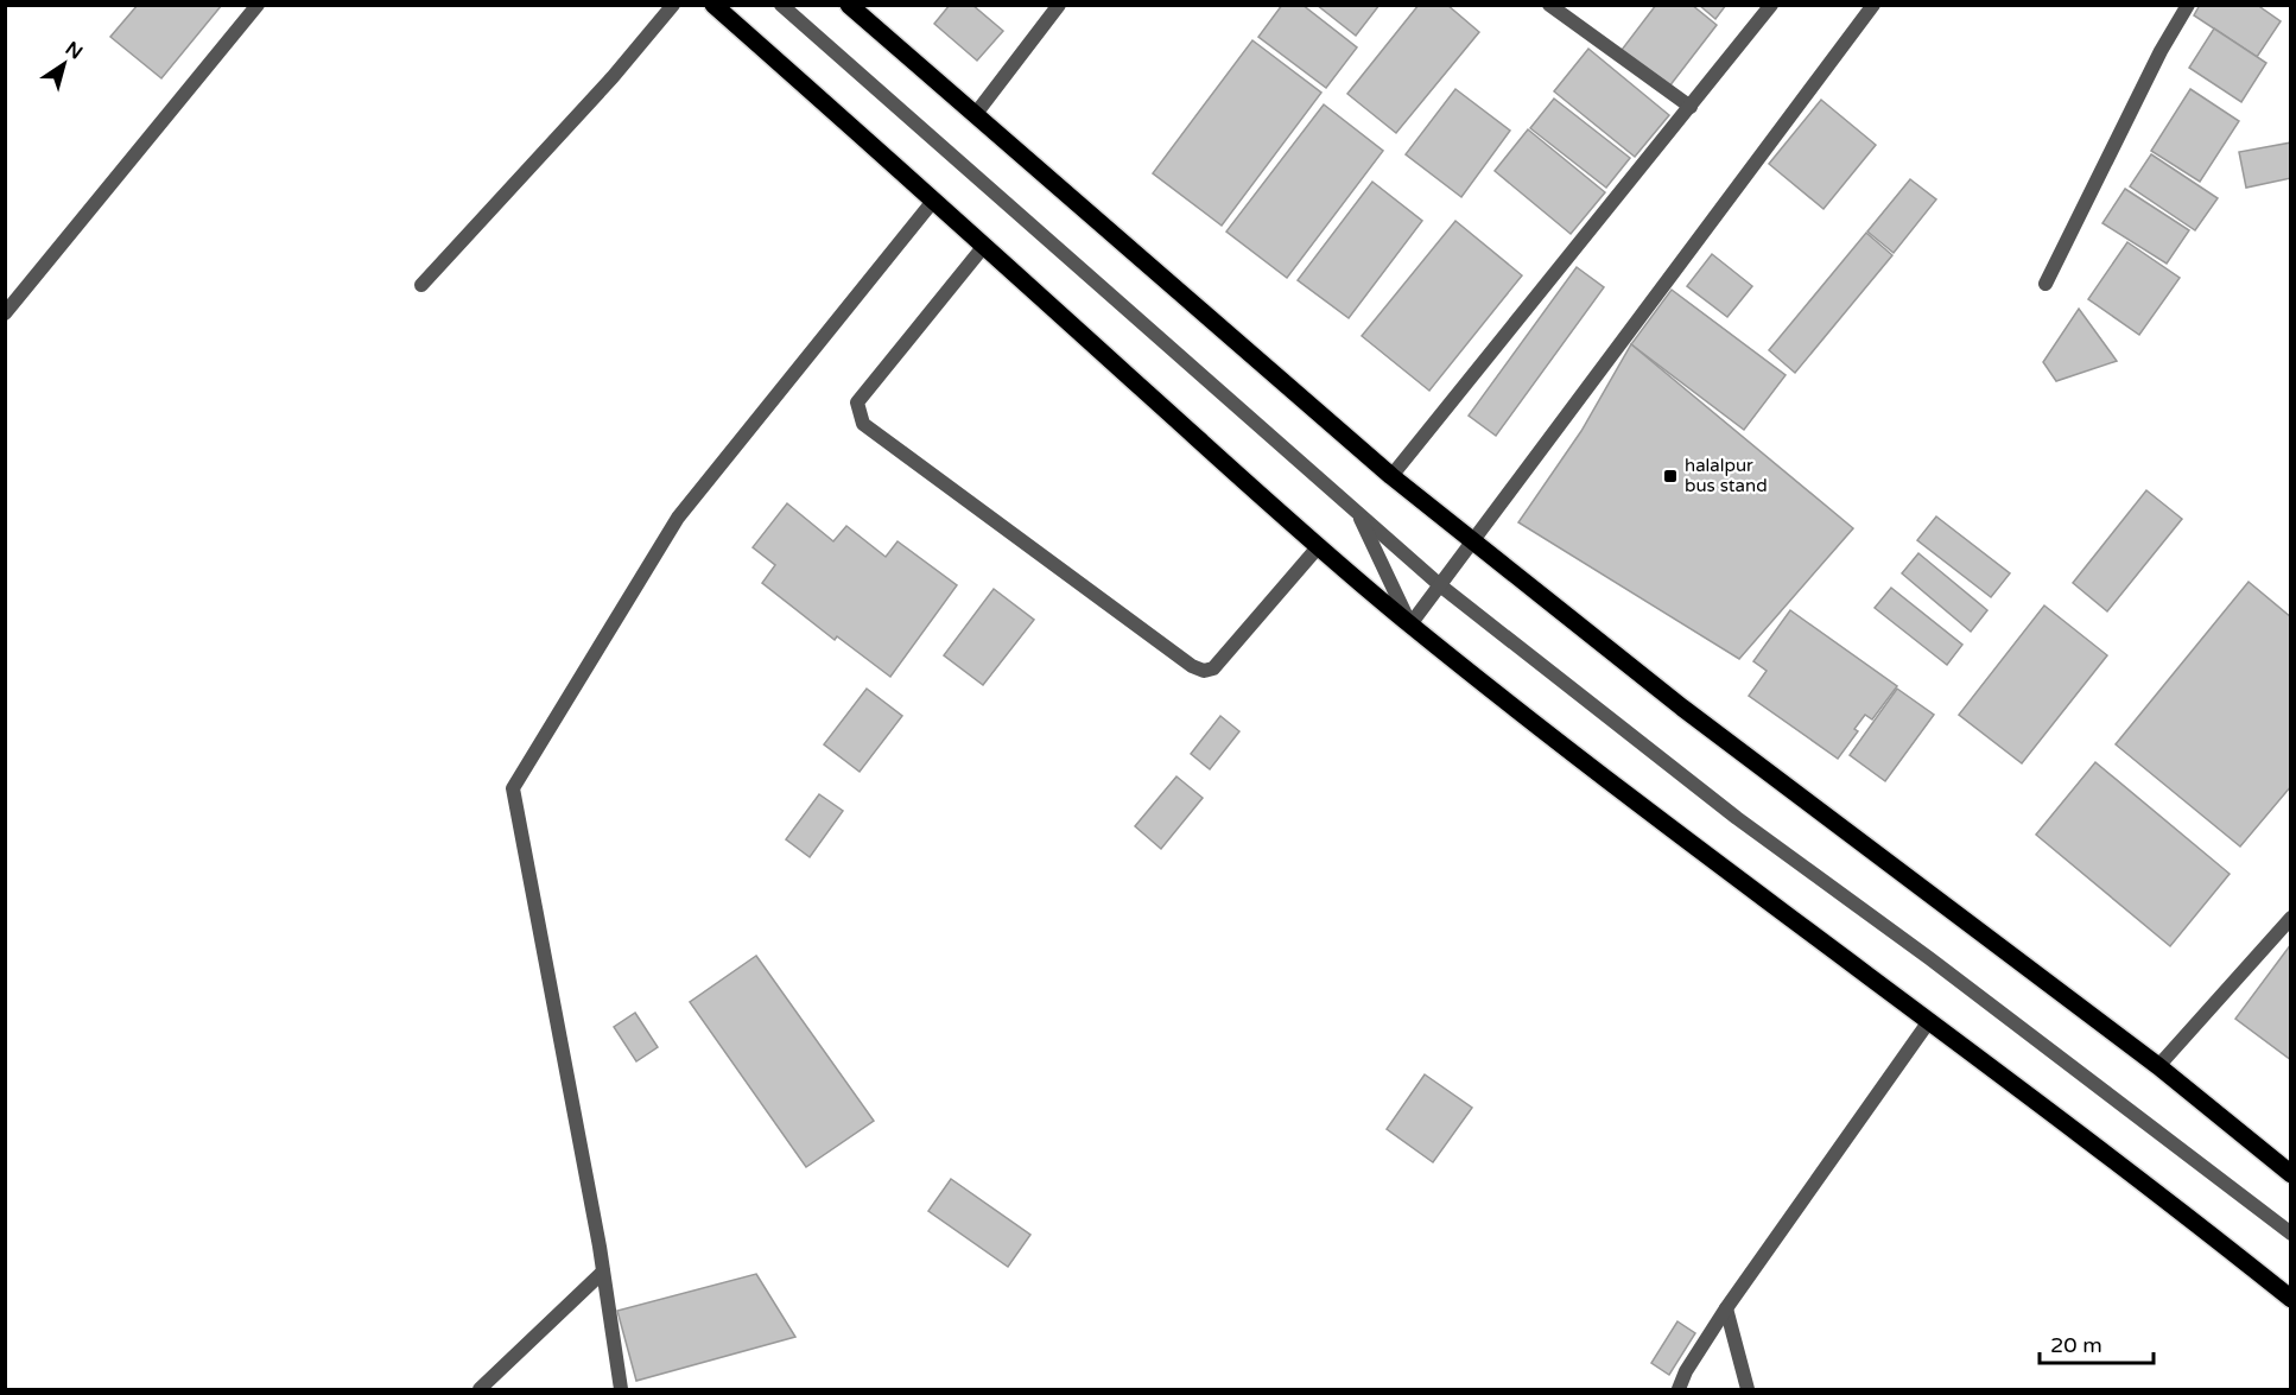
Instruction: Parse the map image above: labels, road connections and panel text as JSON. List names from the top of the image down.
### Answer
{
  "places": {
    "transit": ["halalpur bus stand"]
  },
  "scale_bar": "20 m",
  "north": "top right"
}
